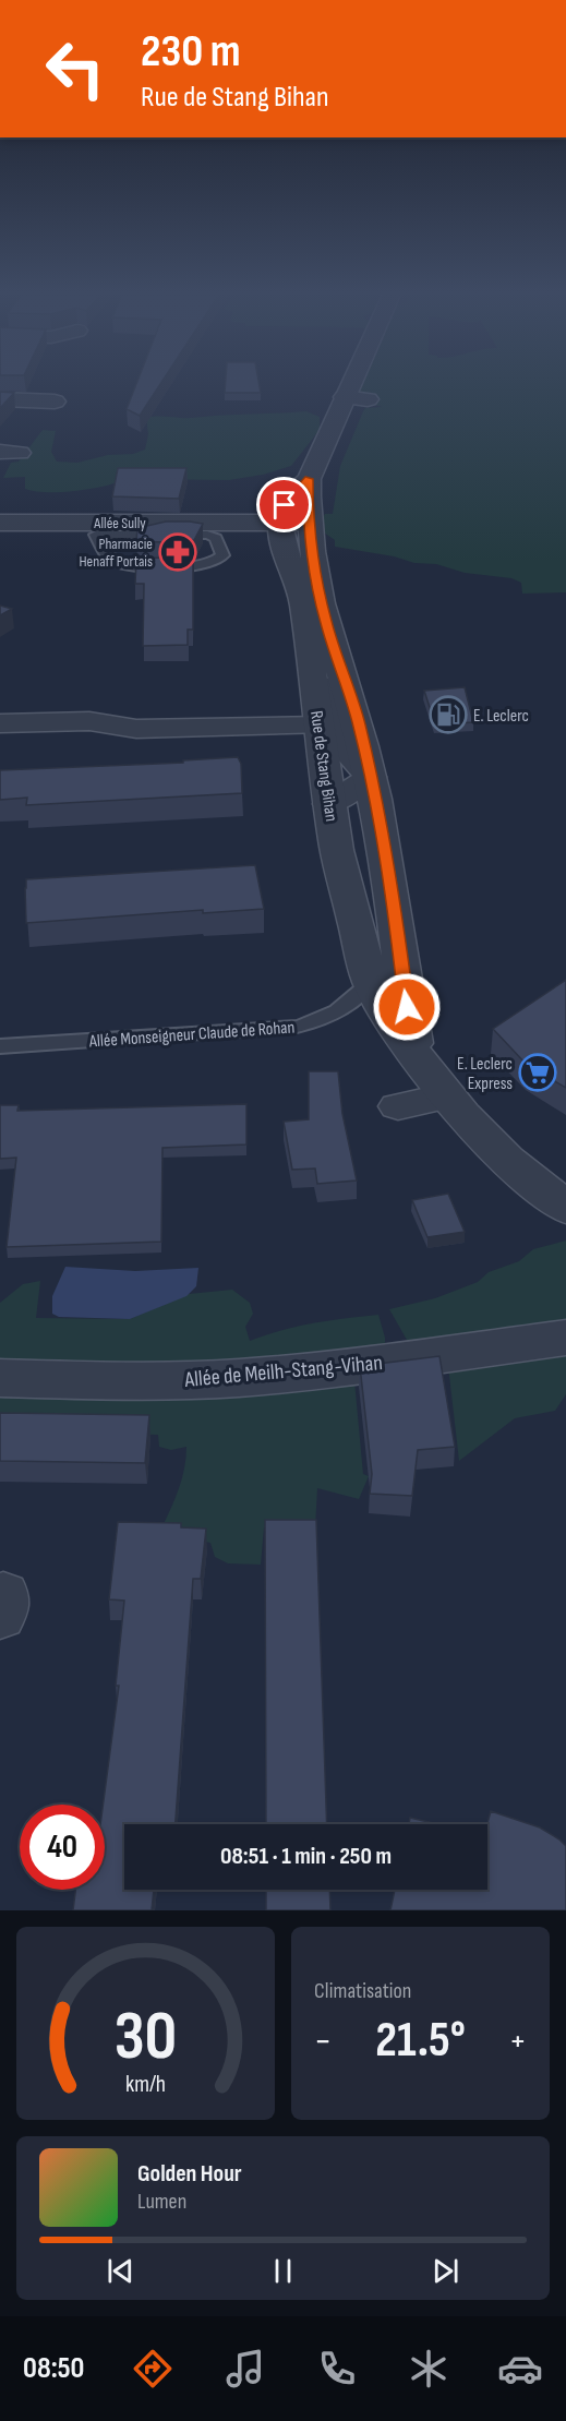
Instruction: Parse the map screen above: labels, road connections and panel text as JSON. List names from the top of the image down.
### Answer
{
  "streets": {
    "street": ["Allée Sully", "Rue de Stang Bihan", "Allée de Meilh-Stang-Vihan"],
    "lane": ["Allée Monseigneur Claude de Rohan"]
  },
  "crossings": [
    ["Allée Sully", "Rue de Stang Bihan"],
    ["Rue de Stang Bihan", "Allée Monseigneur Claude de Rohan"]
  ],
  "places": {
    "pharmacy": ["Pharmacie Henaff Portais"],
    "fuel station": ["E. Leclerc"],
    "supermarket": ["E. Leclerc Express"]
  },
  "page": {
    "turn": ["230 m", "Rue de Stang Bihan"],
    "limit": "40",
    "trip": "08:51 · 1 min · 250 m",
    "tile": "Climatisation",
    "heat": ["−", "21.5°", "+"],
    "song": ["Golden Hour", "Lumen"],
    "tabs": "08:50",
    "gauge": ["30", "km/h"]
  }
}
